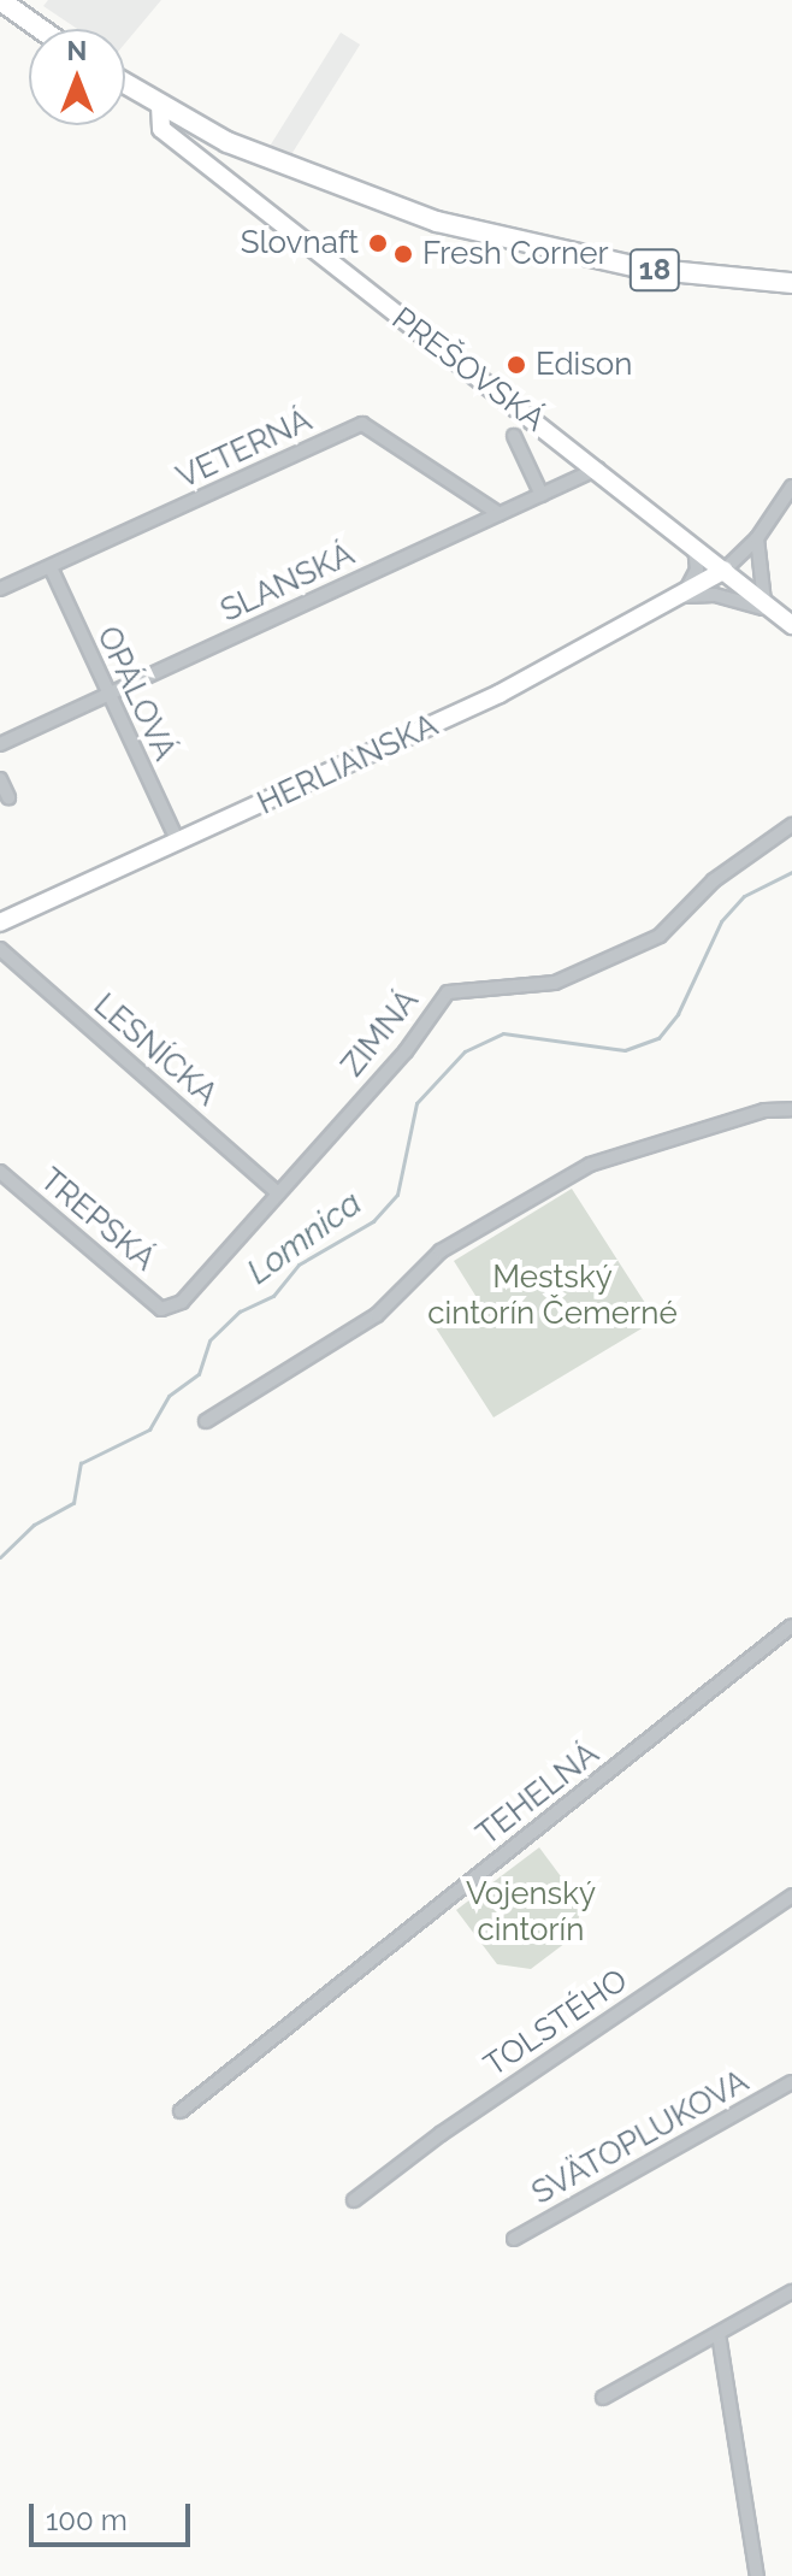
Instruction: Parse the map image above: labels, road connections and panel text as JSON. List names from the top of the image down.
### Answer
{
  "streets": {
    "main road": ["18", "PREŠOVSKÁ", "HERLIANSKA"],
    "street": [
      "VETERNÁ",
      "SLANSKÁ",
      "OPÁLOVÁ",
      "ZIMNÁ",
      "LESNÍCKA",
      "TREPSKÁ",
      "TEHELNÁ",
      "TOLSTÉHO",
      "SVÄTOPLUKOVA"
    ]
  },
  "crossings": [
    ["18", "PREŠOVSKÁ"],
    ["PREŠOVSKÁ", "SLANSKÁ"],
    ["PREŠOVSKÁ", "HERLIANSKA"],
    ["VETERNÁ", "SLANSKÁ"],
    ["VETERNÁ", "OPÁLOVÁ"],
    ["SLANSKÁ", "OPÁLOVÁ"],
    ["OPÁLOVÁ", "HERLIANSKA"],
    ["ZIMNÁ", "LESNÍCKA"],
    ["ZIMNÁ", "TREPSKÁ"]
  ],
  "water": ["Lomnica"],
  "parks": ["Mestský cintorín Čemerné", "Vojenský cintorín"],
  "places": ["Slovnaft", "Fresh Corner", "Edison"],
  "scale_bar": "100 m",
  "north": "top"
}
